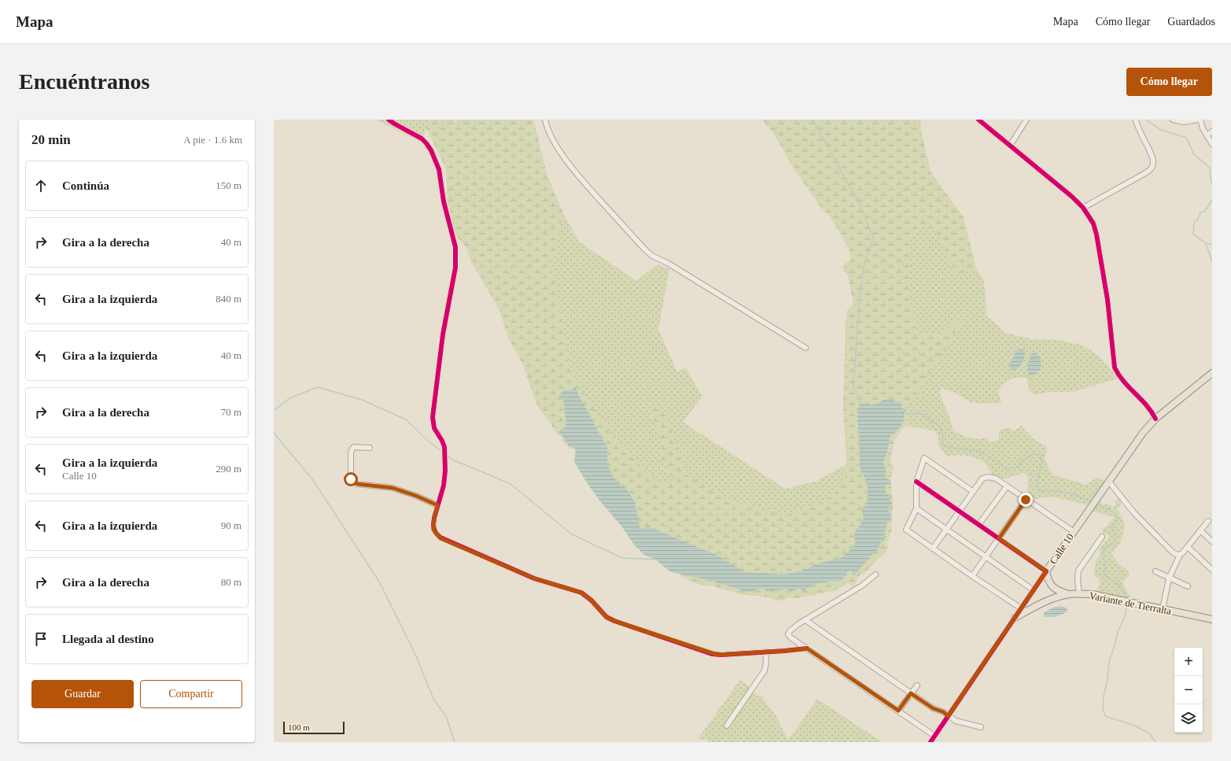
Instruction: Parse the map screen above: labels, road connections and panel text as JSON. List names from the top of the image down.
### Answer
{
  "streets": {
    "main road": ["Calle 10", "Variante de Tierralta"]
  },
  "crossings": [
    ["Calle 10", "Variante de Tierralta"]
  ],
  "scale_bar": "100 m",
  "page": {
    "header": "Mapa",
    "nav": ["Mapa", "Cómo llegar", "Guardados"],
    "buttons": [
      "Cómo llegar",
      ["Guardar", "Compartir"]
    ],
    "title": "Encuéntranos",
    "heading": ["20 min", "A pie · 1.6 km"],
    "list": [
      ["Continúa", "150 m"],
      ["Gira a la derecha", "40 m"],
      ["Gira a la izquierda", "840 m"],
      ["Gira a la izquierda", "40 m"],
      ["Gira a la derecha", "70 m"],
      ["Gira a la izquierda", "Calle 10", "290 m"],
      ["Gira a la izquierda", "90 m"],
      ["Gira a la derecha", "80 m"],
      "Llegada al destino"
    ],
    "map_buttons": ["+", "−"],
    "scale": "100 m"
  }
}
